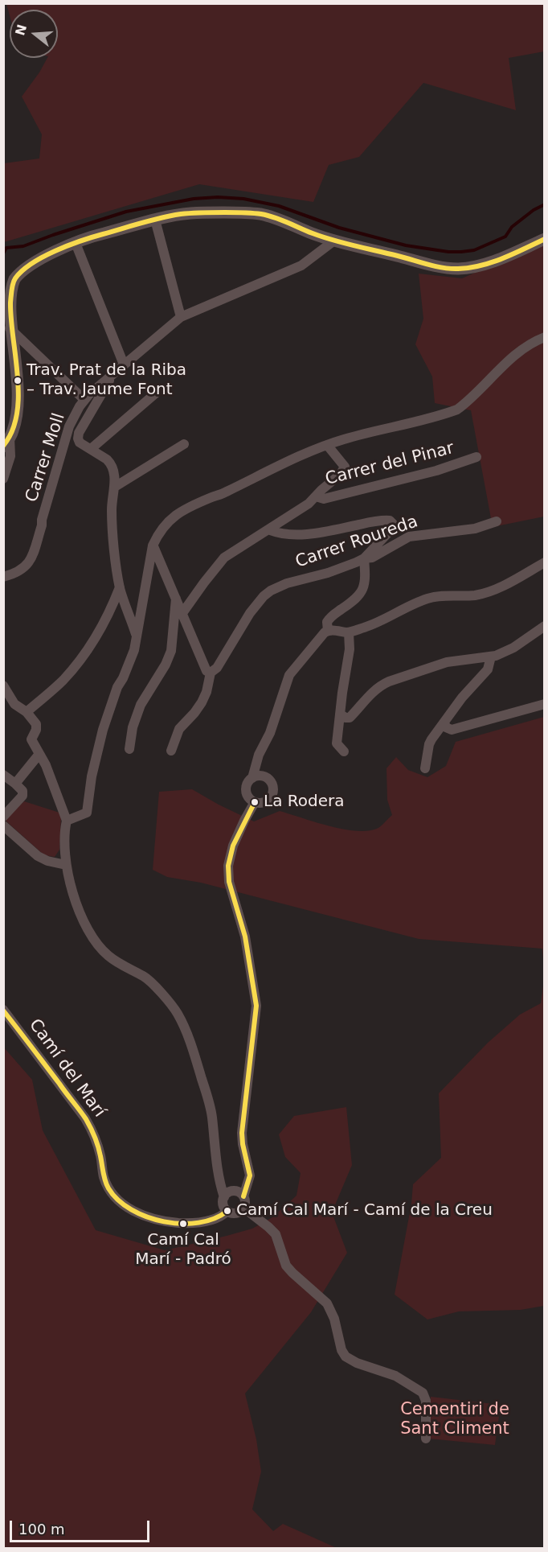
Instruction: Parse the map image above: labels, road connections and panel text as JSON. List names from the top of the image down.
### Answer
{
  "streets": {
    "street": [
      "Carrer Moll",
      "Carrer del Pinar",
      "Carrer Roureda",
      "Camí del Marí"
    ]
  },
  "parks": ["Cementiri de Sant Climent"],
  "places": [
    "Trav. Prat de la Riba – Trav. Jaume Font",
    "La Rodera",
    "Camí Cal Marí - Camí de la Creu",
    "Camí Cal Marí - Padró"
  ],
  "scale_bar": "100 m",
  "north": "left"
}
